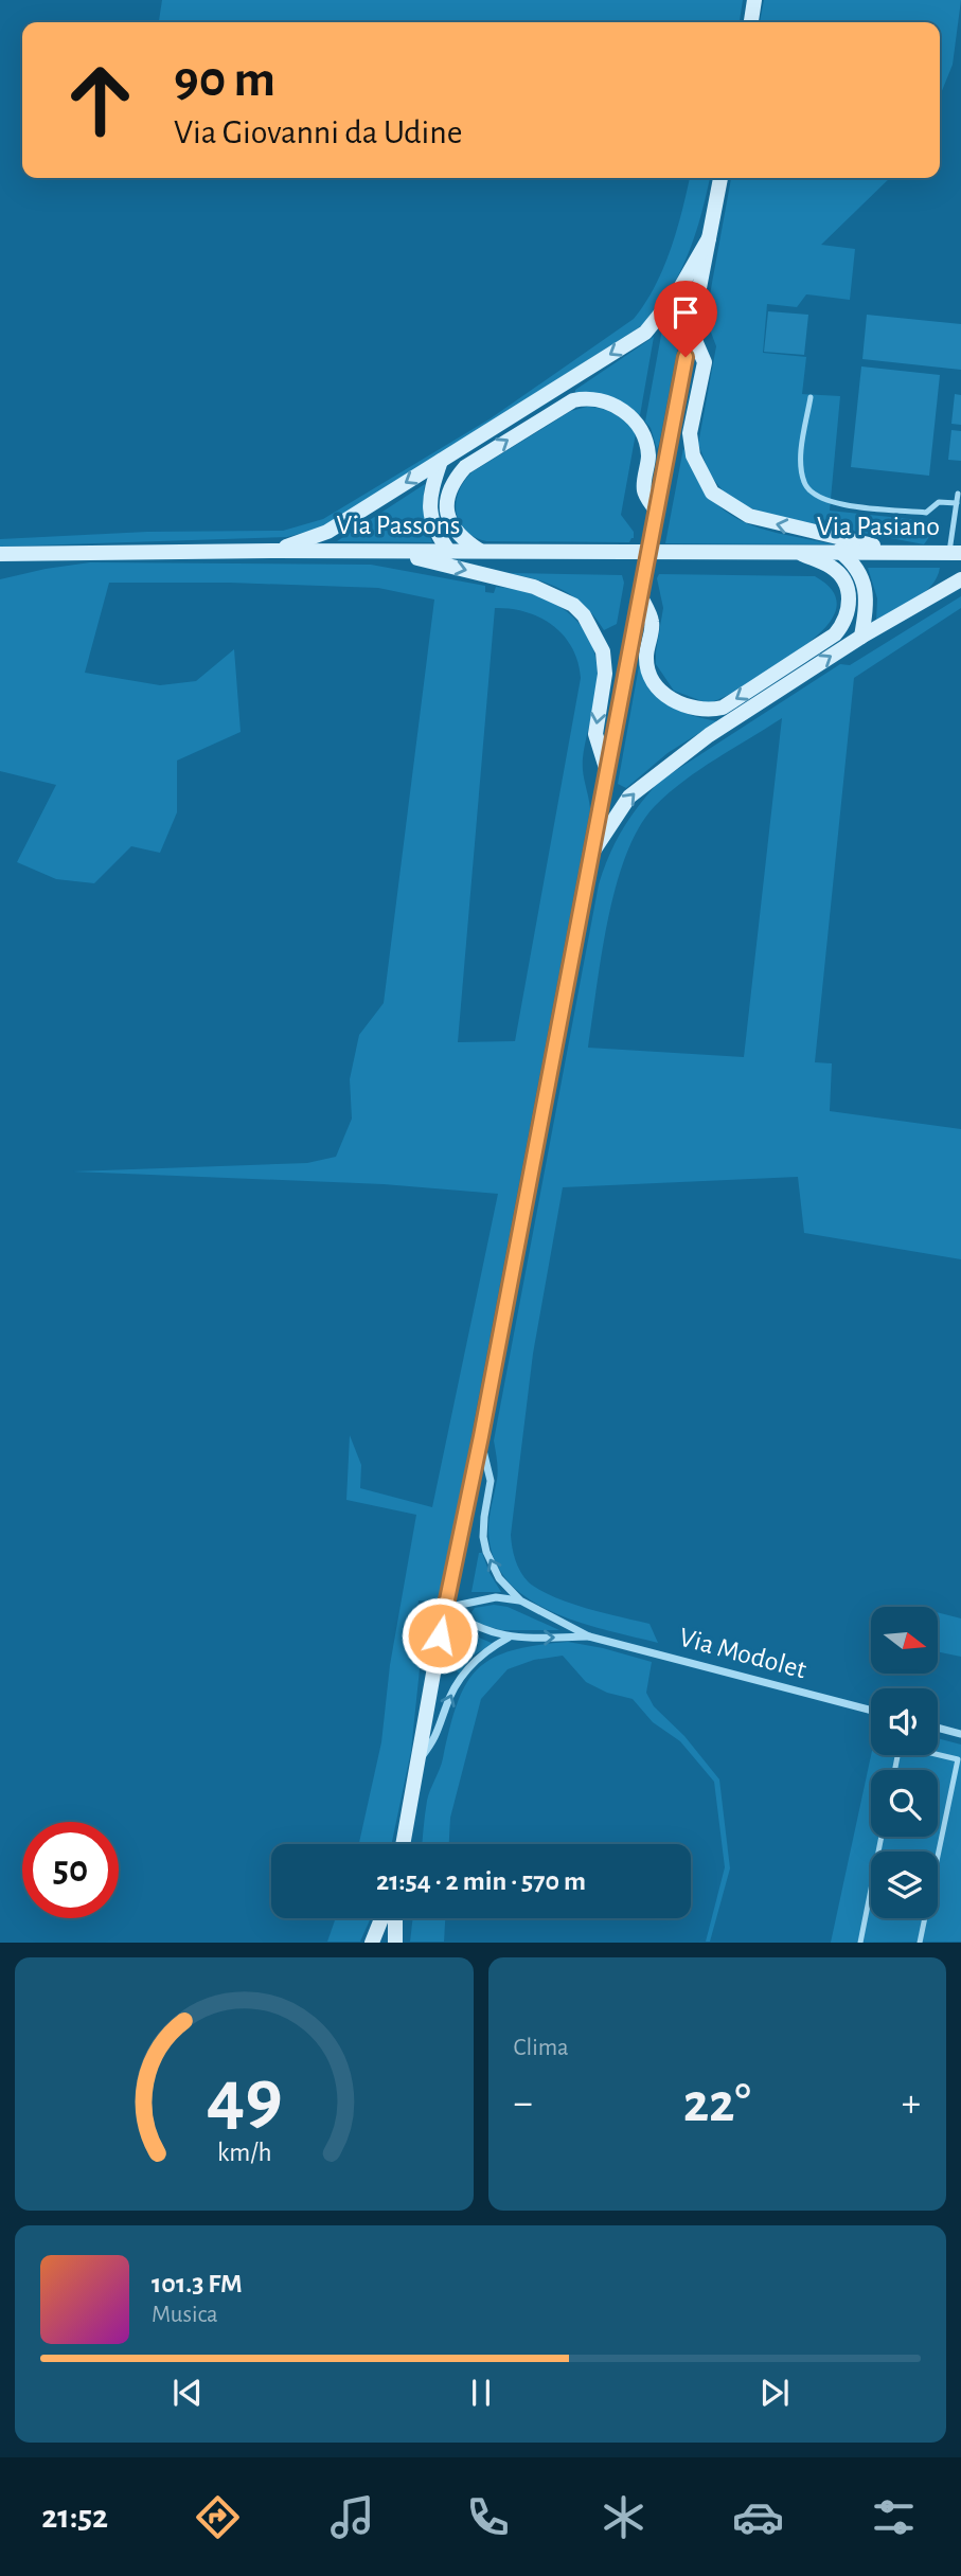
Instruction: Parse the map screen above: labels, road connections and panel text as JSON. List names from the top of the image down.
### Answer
{
  "streets": {
    "street": ["Via Passons", "Via Pasiano", "Via Modolet"]
  },
  "crossings": [
    ["Via Passons", "Via Pasiano"]
  ],
  "north": "right",
  "page": {
    "turn": ["90 m", "Via Giovanni da Udine"],
    "limit": "50",
    "trip": "21:54 · 2 min · 570 m",
    "tile": "Clima",
    "heat": ["−", "22°", "+"],
    "song": ["101.3 FM", "Musica"],
    "tabs": "21:52",
    "gauge": ["49", "km/h"]
  }
}
